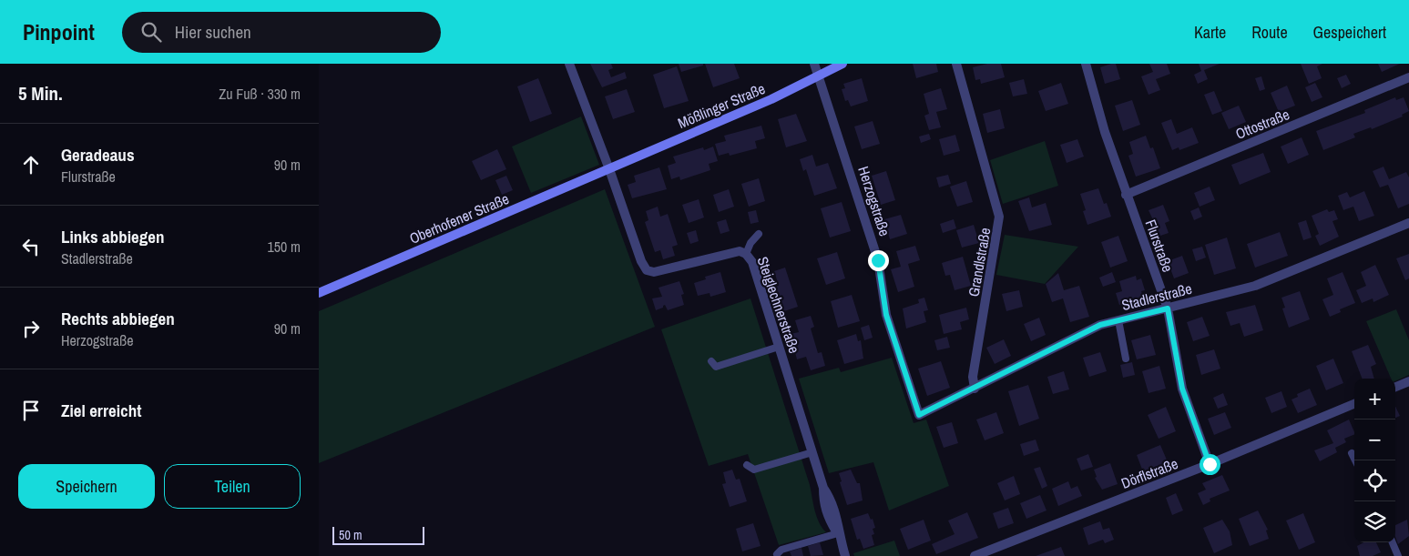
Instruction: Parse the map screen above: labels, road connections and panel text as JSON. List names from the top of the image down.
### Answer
{
  "streets": {
    "street": [
      "Mößlinger Straße",
      "Ottostraße",
      "Herzogstraße",
      "Oberhofener Straße",
      "Flurstraße",
      "Grandlstraße",
      "Stadlerstraße",
      "Steiglechnerstraße",
      "Dörflstraße"
    ]
  },
  "crossings": [
    ["Mößlinger Straße", "Herzogstraße"],
    ["Mößlinger Straße", "Oberhofener Straße"],
    ["Mößlinger Straße", "Steiglechnerstraße"],
    ["Ottostraße", "Flurstraße"],
    ["Herzogstraße", "Stadlerstraße"],
    ["Oberhofener Straße", "Steiglechnerstraße"],
    ["Flurstraße", "Stadlerstraße"],
    ["Flurstraße", "Dörflstraße"],
    ["Grandlstraße", "Stadlerstraße"]
  ],
  "scale_bar": "50 m",
  "page": {
    "header": "Pinpoint",
    "search": "Hier suchen",
    "nav": ["Karte", "Route", "Gespeichert"],
    "heading": ["5 Min.", "Zu Fuß · 330 m"],
    "list": [
      ["Geradeaus", "Flurstraße", "90 m"],
      ["Links abbiegen", "Stadlerstraße", "150 m"],
      ["Rechts abbiegen", "Herzogstraße", "90 m"],
      "Ziel erreicht"
    ],
    "map_buttons": ["+", "−"],
    "buttons": ["Speichern", "Teilen"],
    "scale": "50 m"
  }
}
